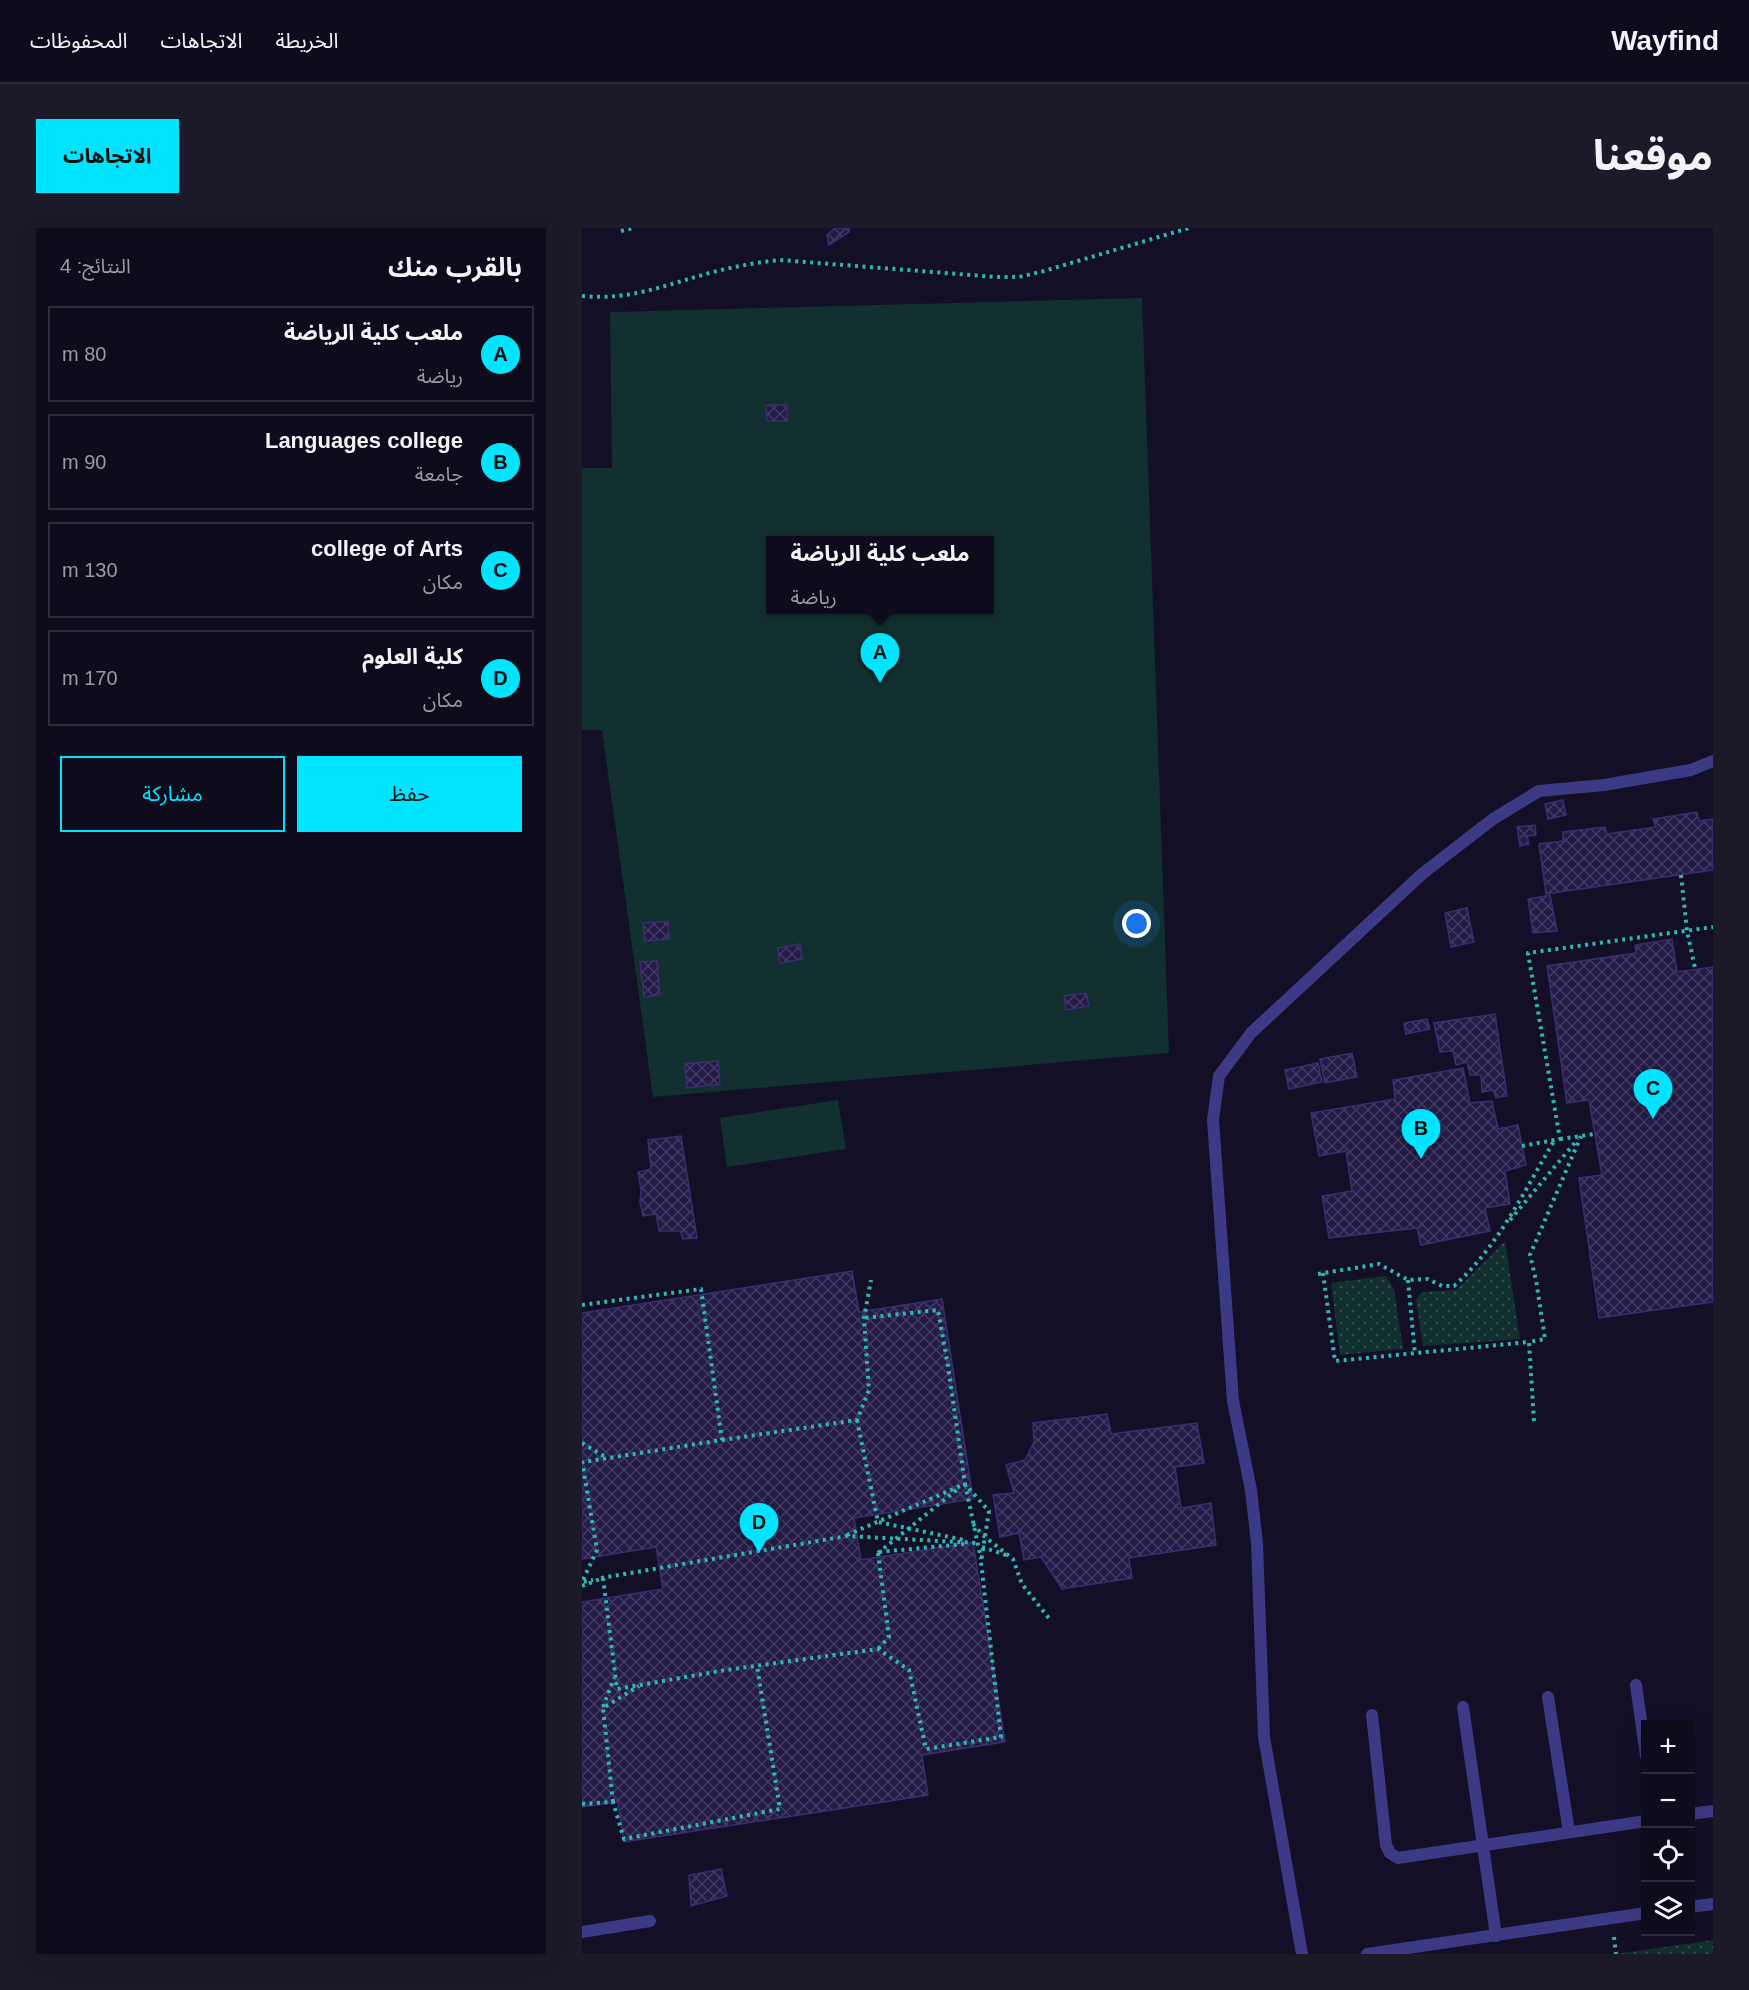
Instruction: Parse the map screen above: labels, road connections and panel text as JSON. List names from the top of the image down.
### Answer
{
  "page": {
    "header": "Wayfind",
    "nav": ["الخريطة", "الاتجاهات", "المحفوظات"],
    "title": "موقعنا",
    "buttons": [
      "الاتجاهات",
      ["حفظ", "مشاركة"]
    ],
    "heading": ["بالقرب منك", "النتائج: 4"],
    "list": [
      {
        "mark": "A",
        "name": "ملعب كلية الرياضة",
        "note": "رياضة",
        "value": "80 m"
      },
      {
        "mark": "B",
        "name": "Languages college",
        "note": "جامعة",
        "value": "90 m"
      },
      {
        "mark": "C",
        "name": "college of Arts",
        "note": "مكان",
        "value": "130 m"
      },
      {
        "mark": "D",
        "name": "كلية العلوم",
        "note": "مكان",
        "value": "170 m"
      }
    ],
    "popup": ["ملعب كلية الرياضة", "رياضة"],
    "pins": [
      "A",
      "C",
      "B",
      "D"
    ],
    "map_buttons": ["+", "−"]
  }
}
